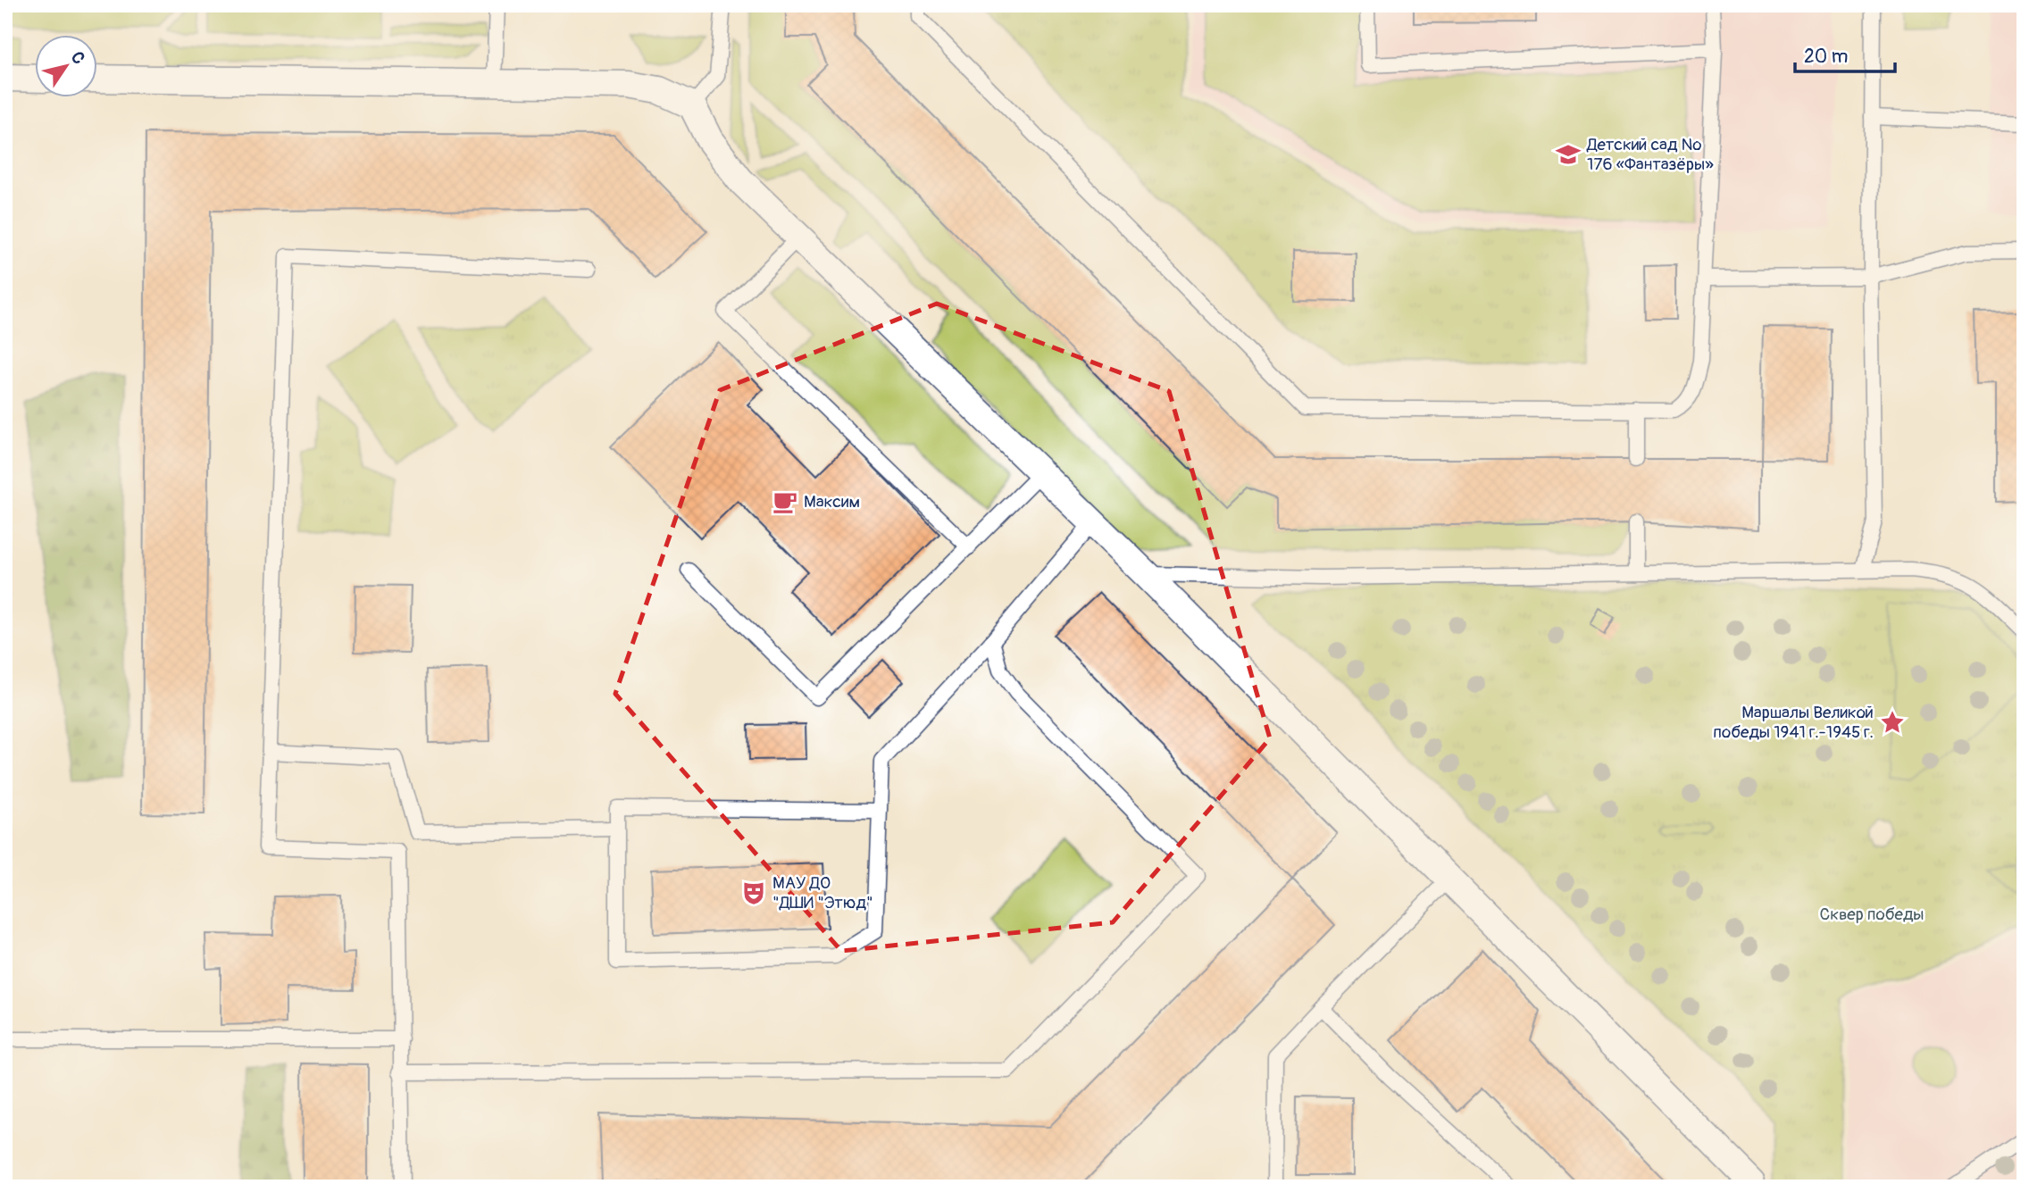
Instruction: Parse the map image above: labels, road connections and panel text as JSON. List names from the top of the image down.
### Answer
{
  "parks": ["Сквер победы"],
  "places": {
    "school or university": ["Детский сад № 176 «Фантазёры»"],
    "cafe": ["Максим"],
    "place": ["Маршалы Великой победы 1941 г.-1945 г."],
    "theatre": ["МАУ ДО \"ДШИ \"Этюд\""]
  },
  "scale_bar": "20 m",
  "north": "top right"
}
